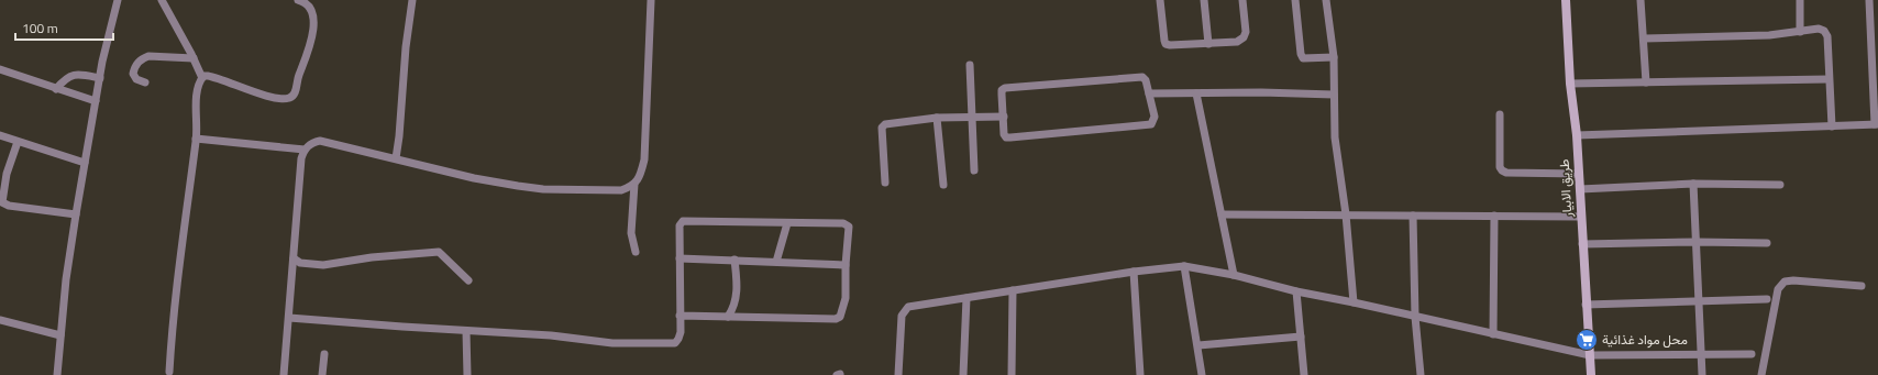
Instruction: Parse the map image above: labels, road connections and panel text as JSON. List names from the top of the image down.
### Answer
{
  "streets": {
    "main road": ["طريق الابيار"]
  },
  "places": {
    "supermarket": ["محل مواد غذائية"]
  },
  "scale_bar": "100 m"
}
